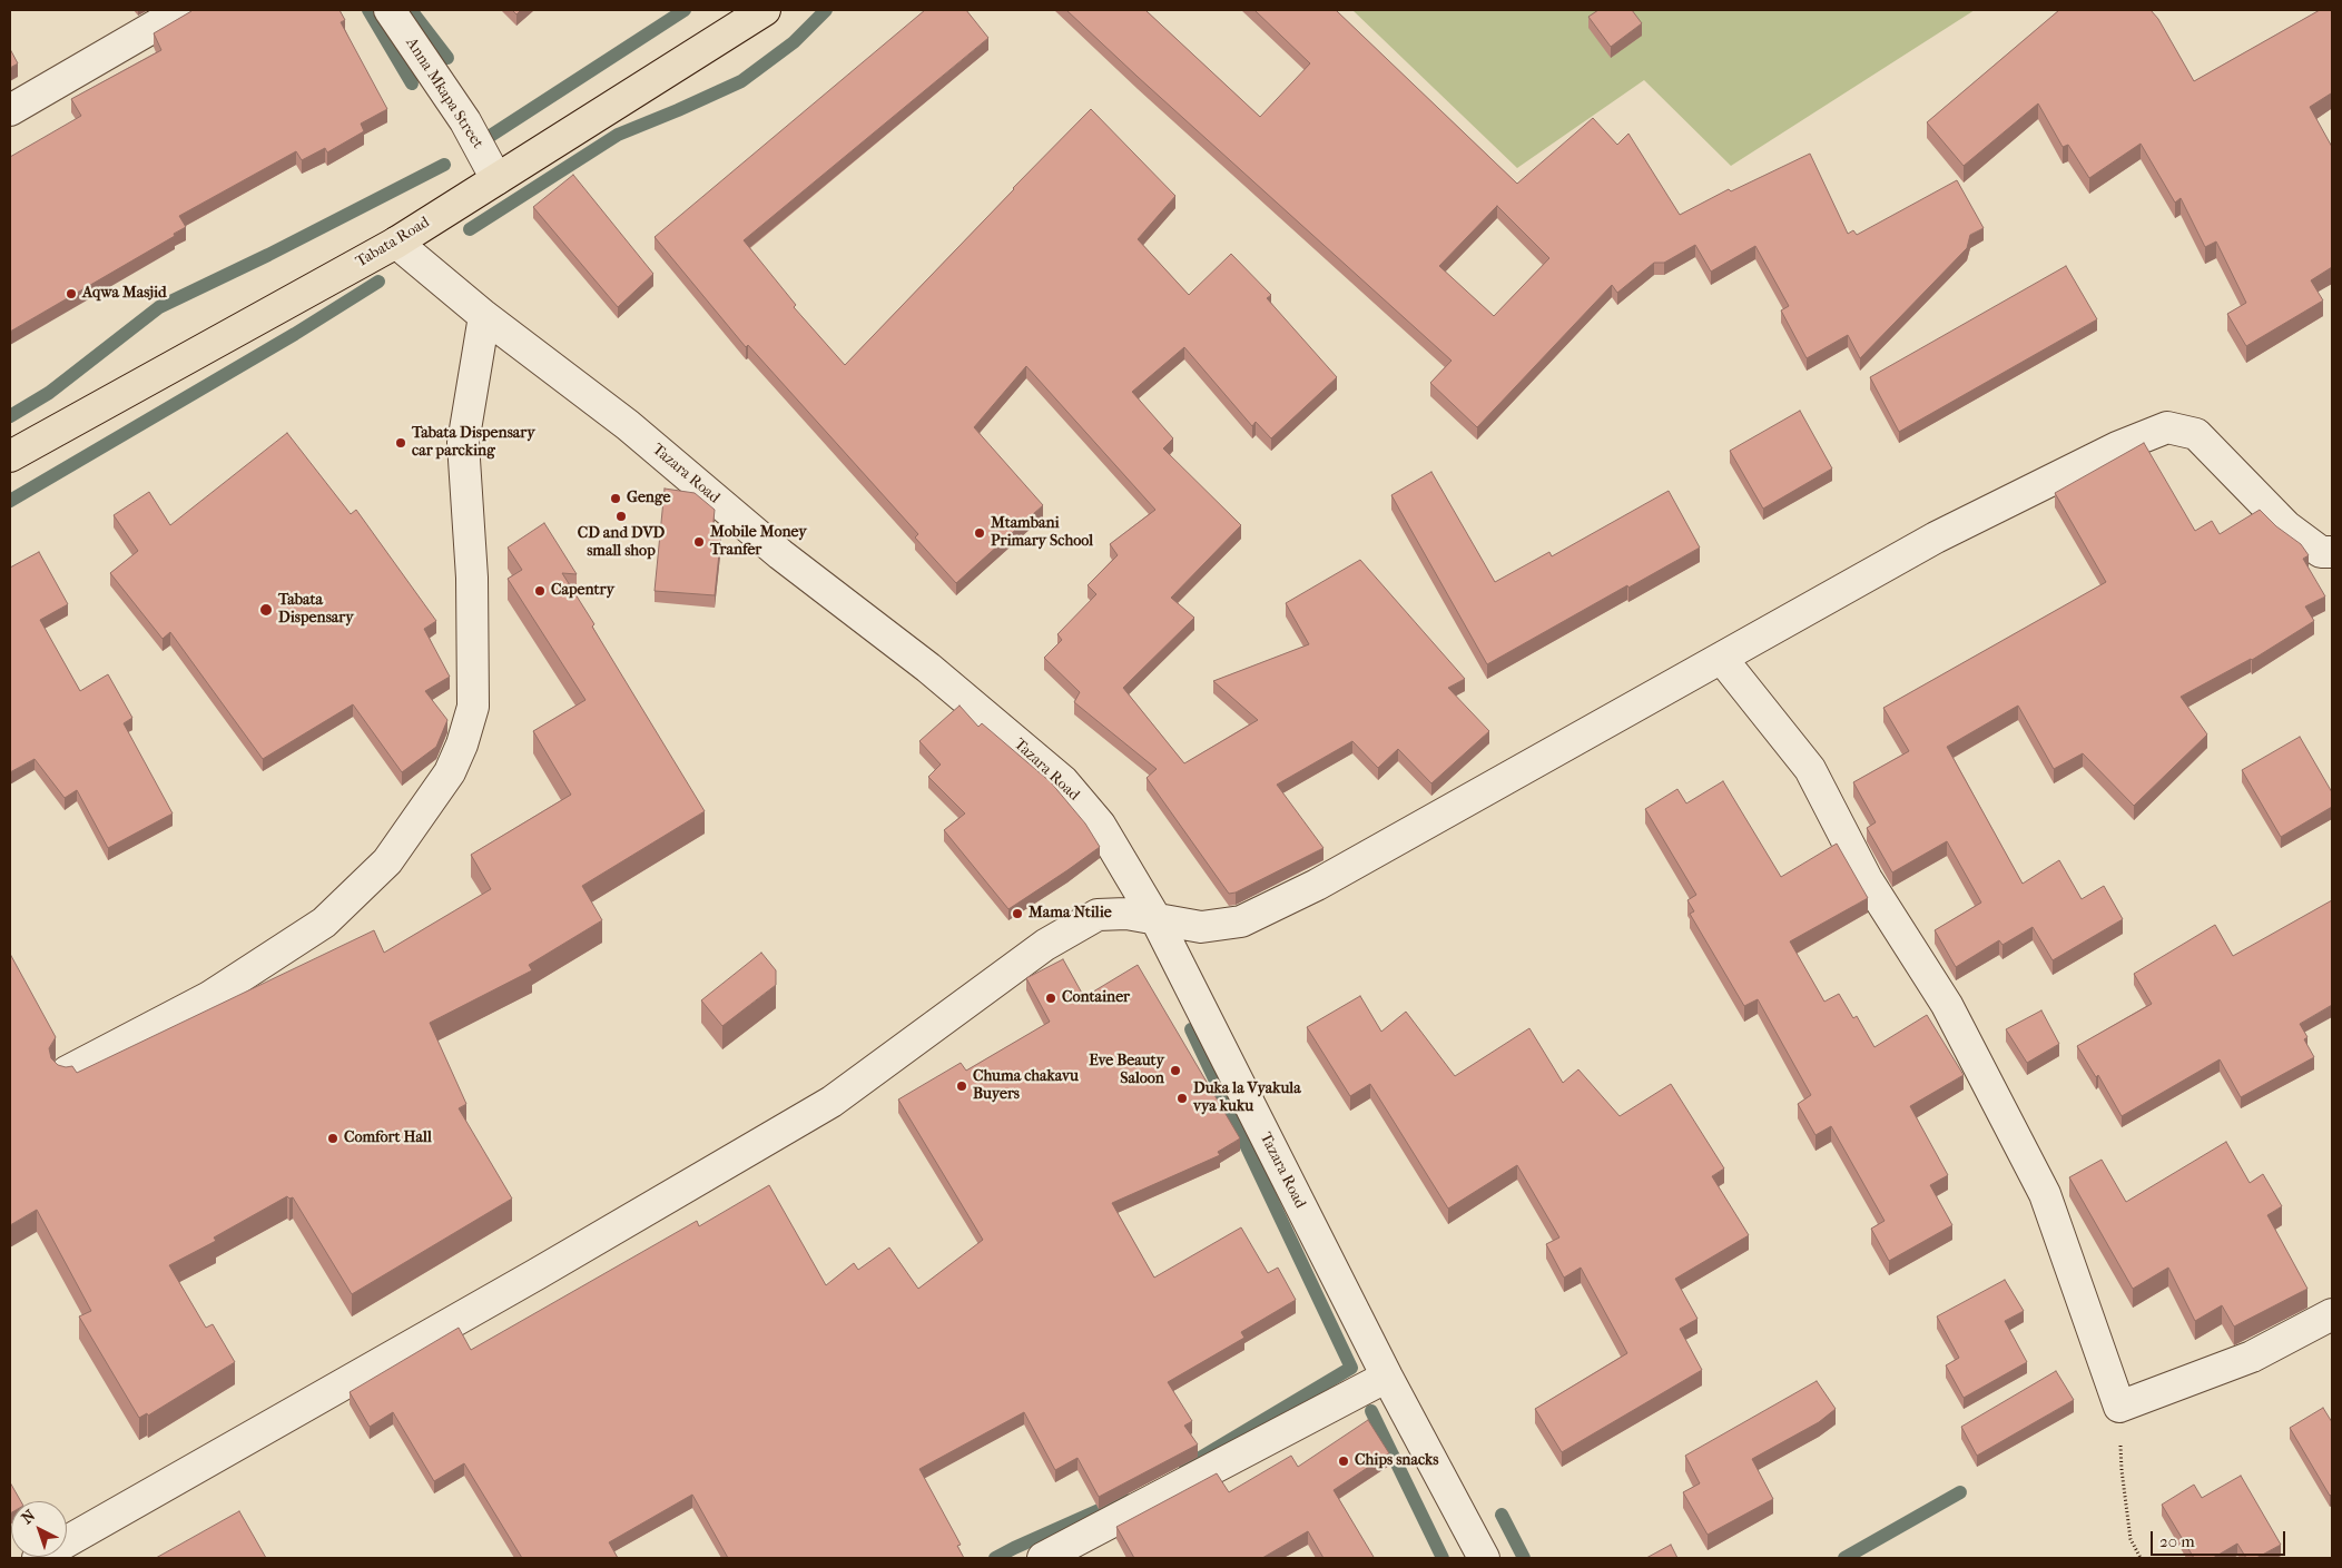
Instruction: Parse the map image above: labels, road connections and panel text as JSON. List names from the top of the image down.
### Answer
{
  "streets": {
    "main road": ["Tabata Road"],
    "street": ["Anna Mkapa Street", "Tazara Road"]
  },
  "crossings": [
    ["Anna Mkapa Street", "Tabata Road"],
    ["Tabata Road", "Tazara Road"]
  ],
  "places": [
    "Aqwa Masjid",
    "Tabata Dispensary car parcking",
    "Genge",
    "CD and DVD small shop",
    "Mtambani Primary School",
    "Mobile Money Tranfer",
    "Capentry",
    "Tabata Dispensary",
    "Mama Ntilie",
    "Container",
    "Eve Beauty Saloon",
    "Chuma chakavu Buyers",
    "Duka la Vyakula vya kuku",
    "Comfort Hall",
    "Chips snacks"
  ],
  "scale_bar": "20 m",
  "north": "top left"
}
